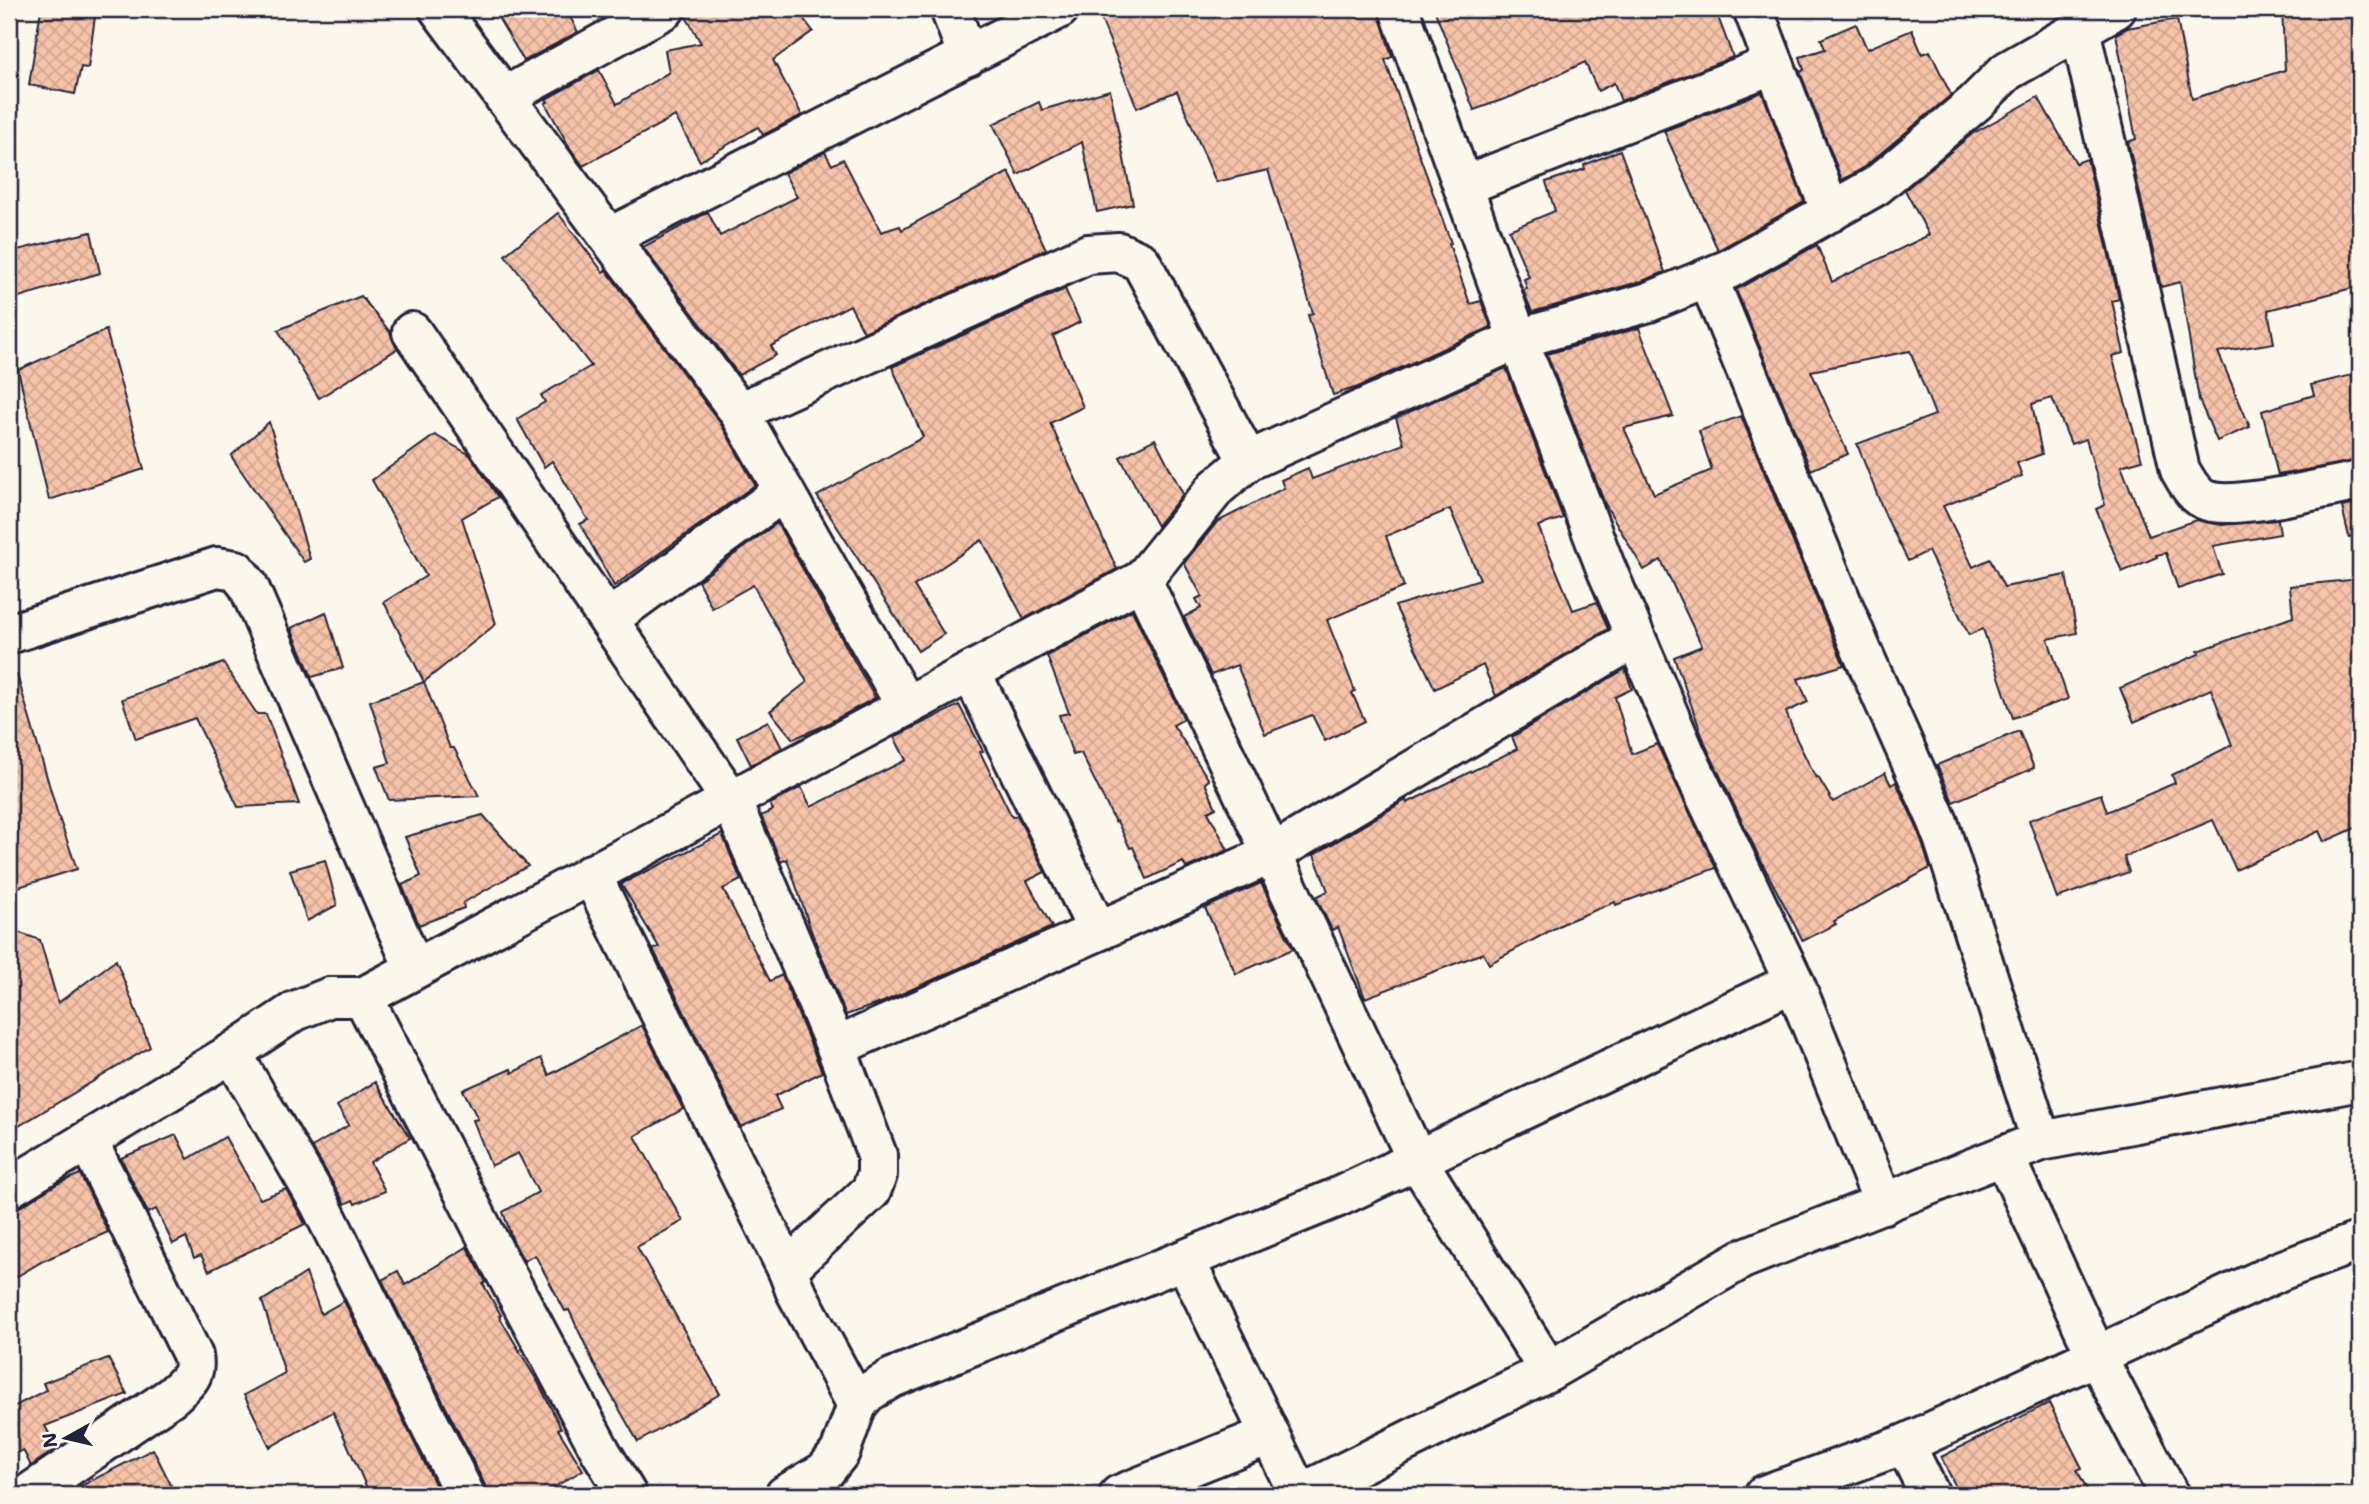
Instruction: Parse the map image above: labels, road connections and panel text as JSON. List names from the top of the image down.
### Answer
{
  "north": "left"
}
